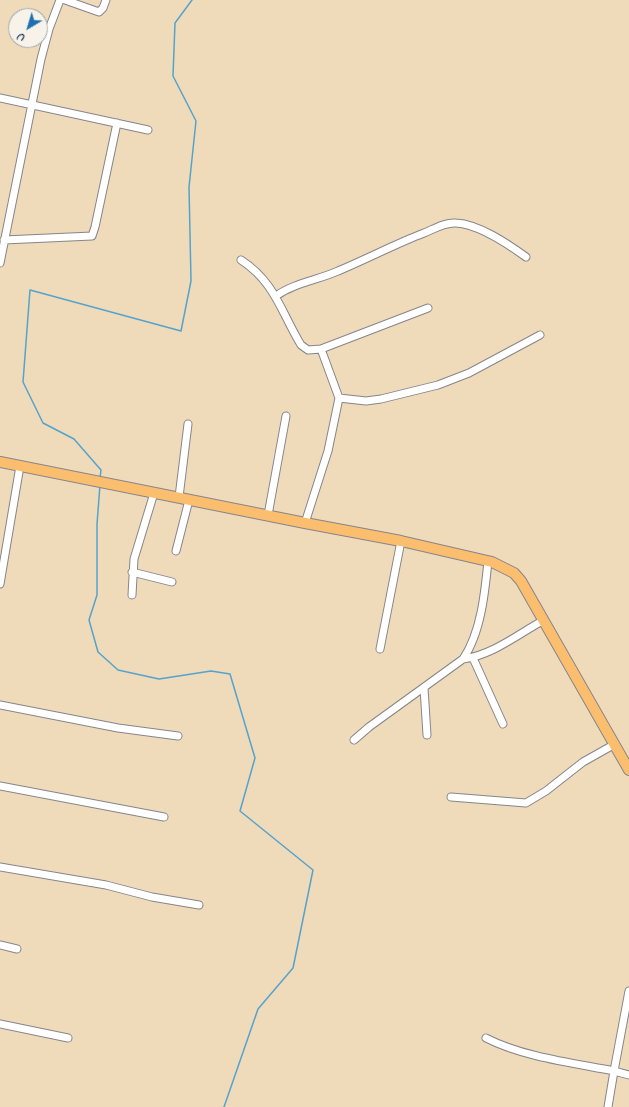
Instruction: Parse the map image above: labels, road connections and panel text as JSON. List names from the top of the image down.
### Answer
{
  "north": "bottom left"
}
